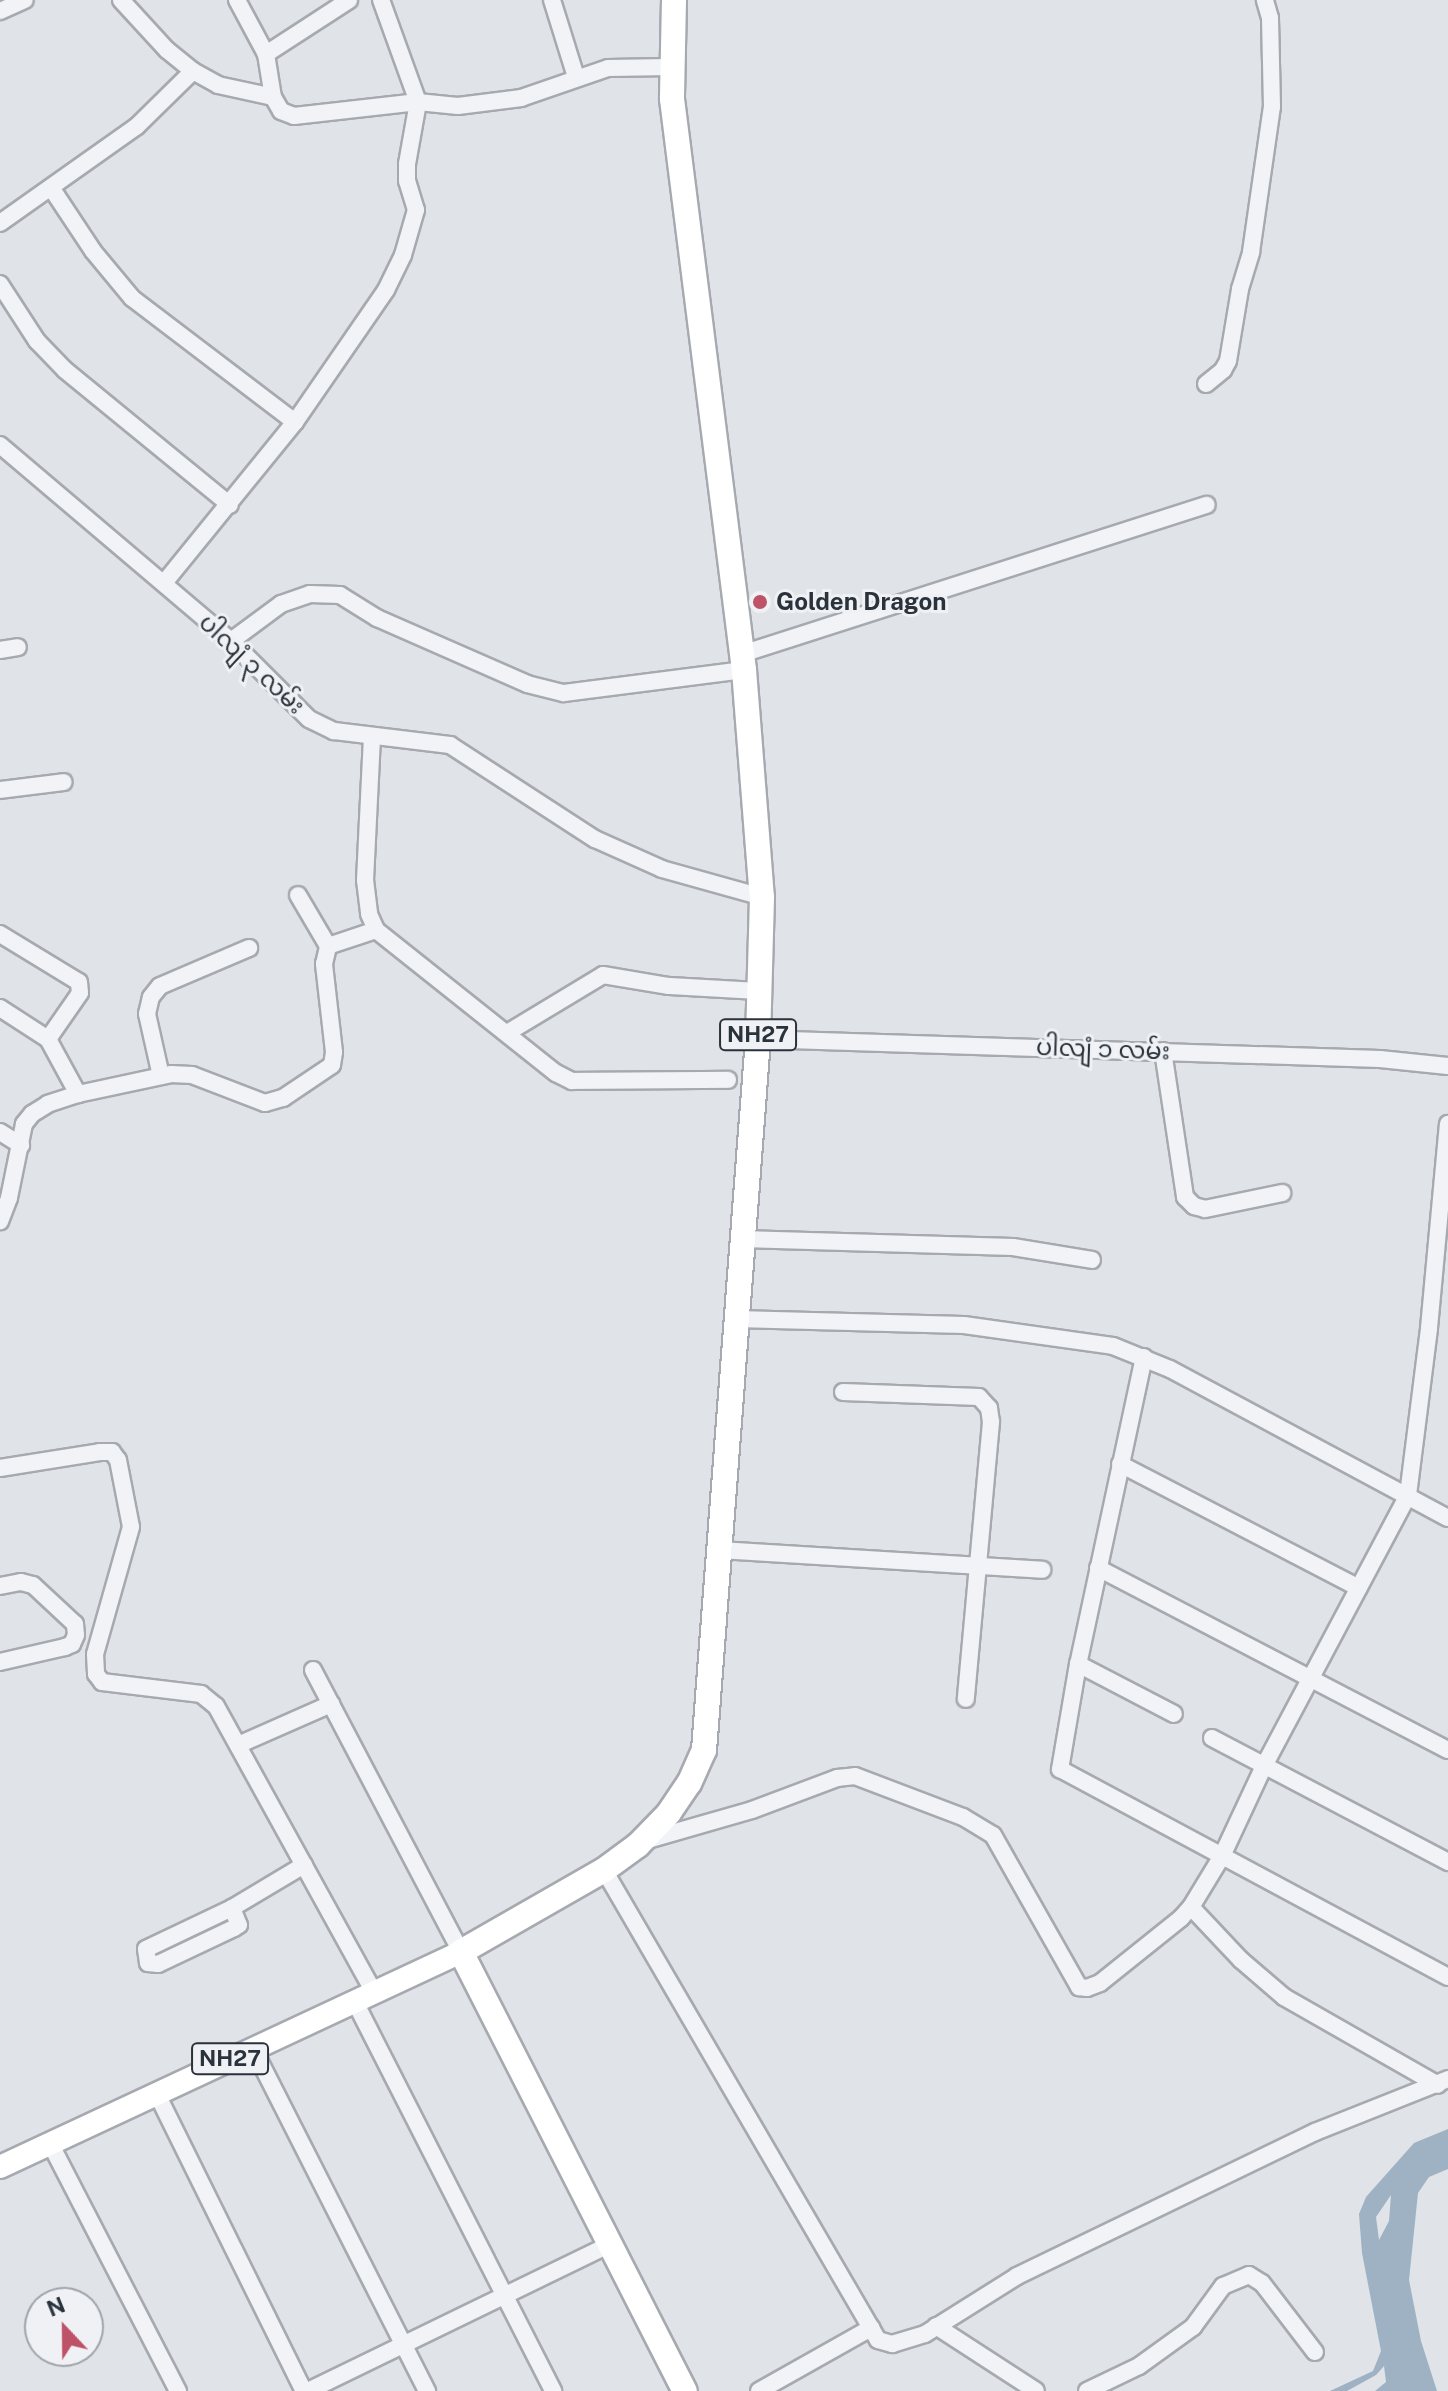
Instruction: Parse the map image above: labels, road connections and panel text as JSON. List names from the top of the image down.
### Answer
{
  "streets": {
    "highway": ["NH27"],
    "street": ["ပါလျံ ၃ လမ်း", "ပါလျံ ၁ လမ်း"]
  },
  "crossings": [
    ["ပါလျံ ၃ လမ်း", "NH27"],
    ["NH27", "ပါလျံ ၁ လမ်း"]
  ],
  "places": ["Golden Dragon"],
  "north": "top"
}
